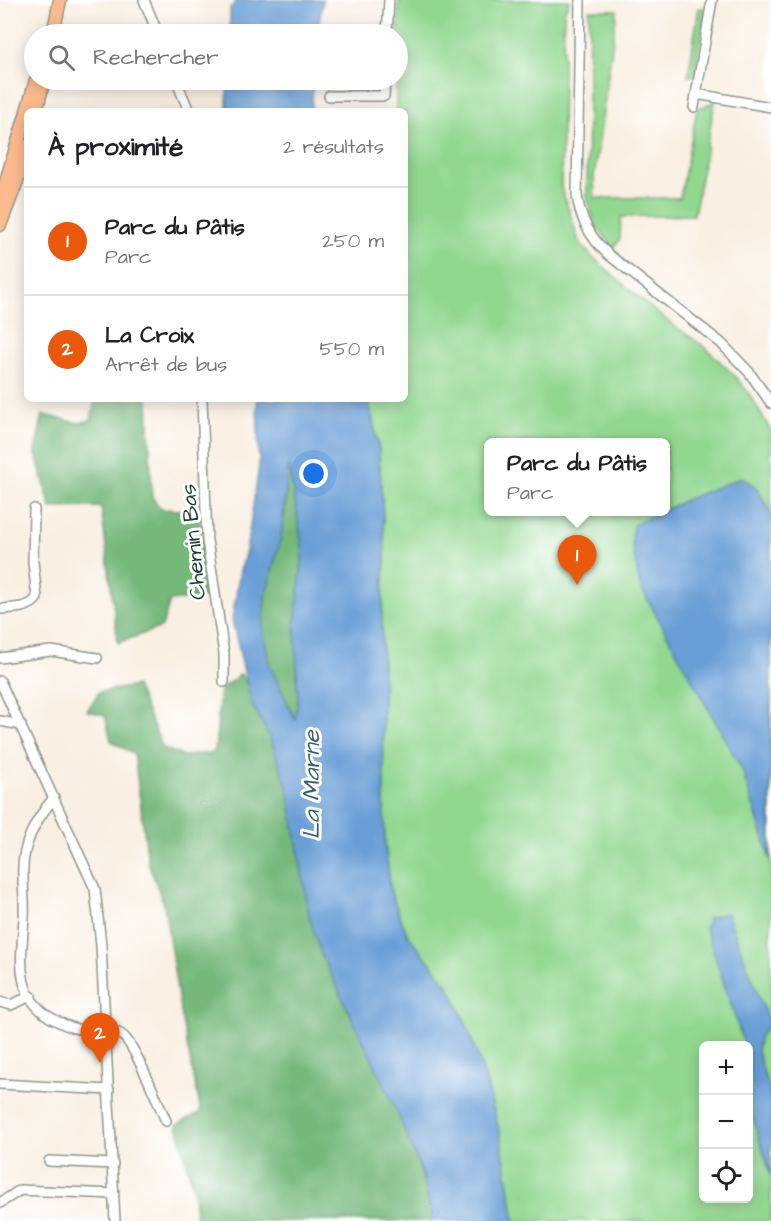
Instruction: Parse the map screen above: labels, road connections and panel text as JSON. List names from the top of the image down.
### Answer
{
  "streets": {
    "street": ["Chemin Bas"]
  },
  "water": ["La Marne"],
  "page": {
    "search": "Rechercher",
    "heading": ["À proximité", "2 résultats"],
    "list": [
      {
        "mark": "1",
        "name": "Parc du Pâtis",
        "note": "Parc",
        "value": "250 m"
      },
      {
        "mark": "2",
        "name": "La Croix",
        "note": "Arrêt de bus",
        "value": "550 m"
      }
    ],
    "popup": ["Parc du Pâtis", "Parc"],
    "pins": ["1", "2"],
    "map_buttons": ["+", "−"]
  }
}
